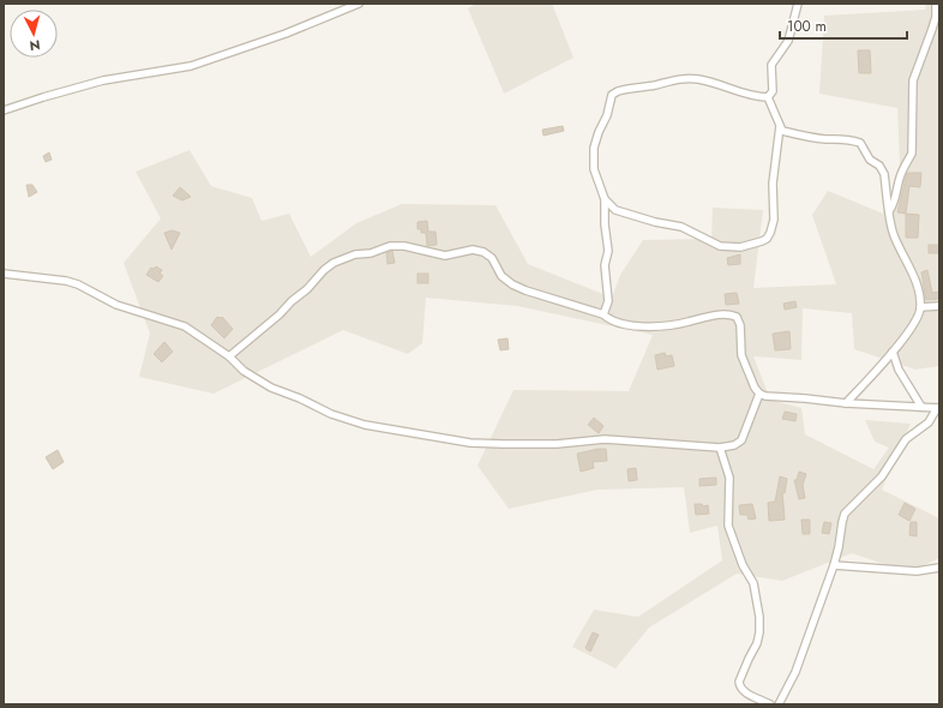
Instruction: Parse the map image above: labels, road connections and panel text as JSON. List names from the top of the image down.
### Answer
{
  "scale_bar": "100 m",
  "north": "bottom"
}
